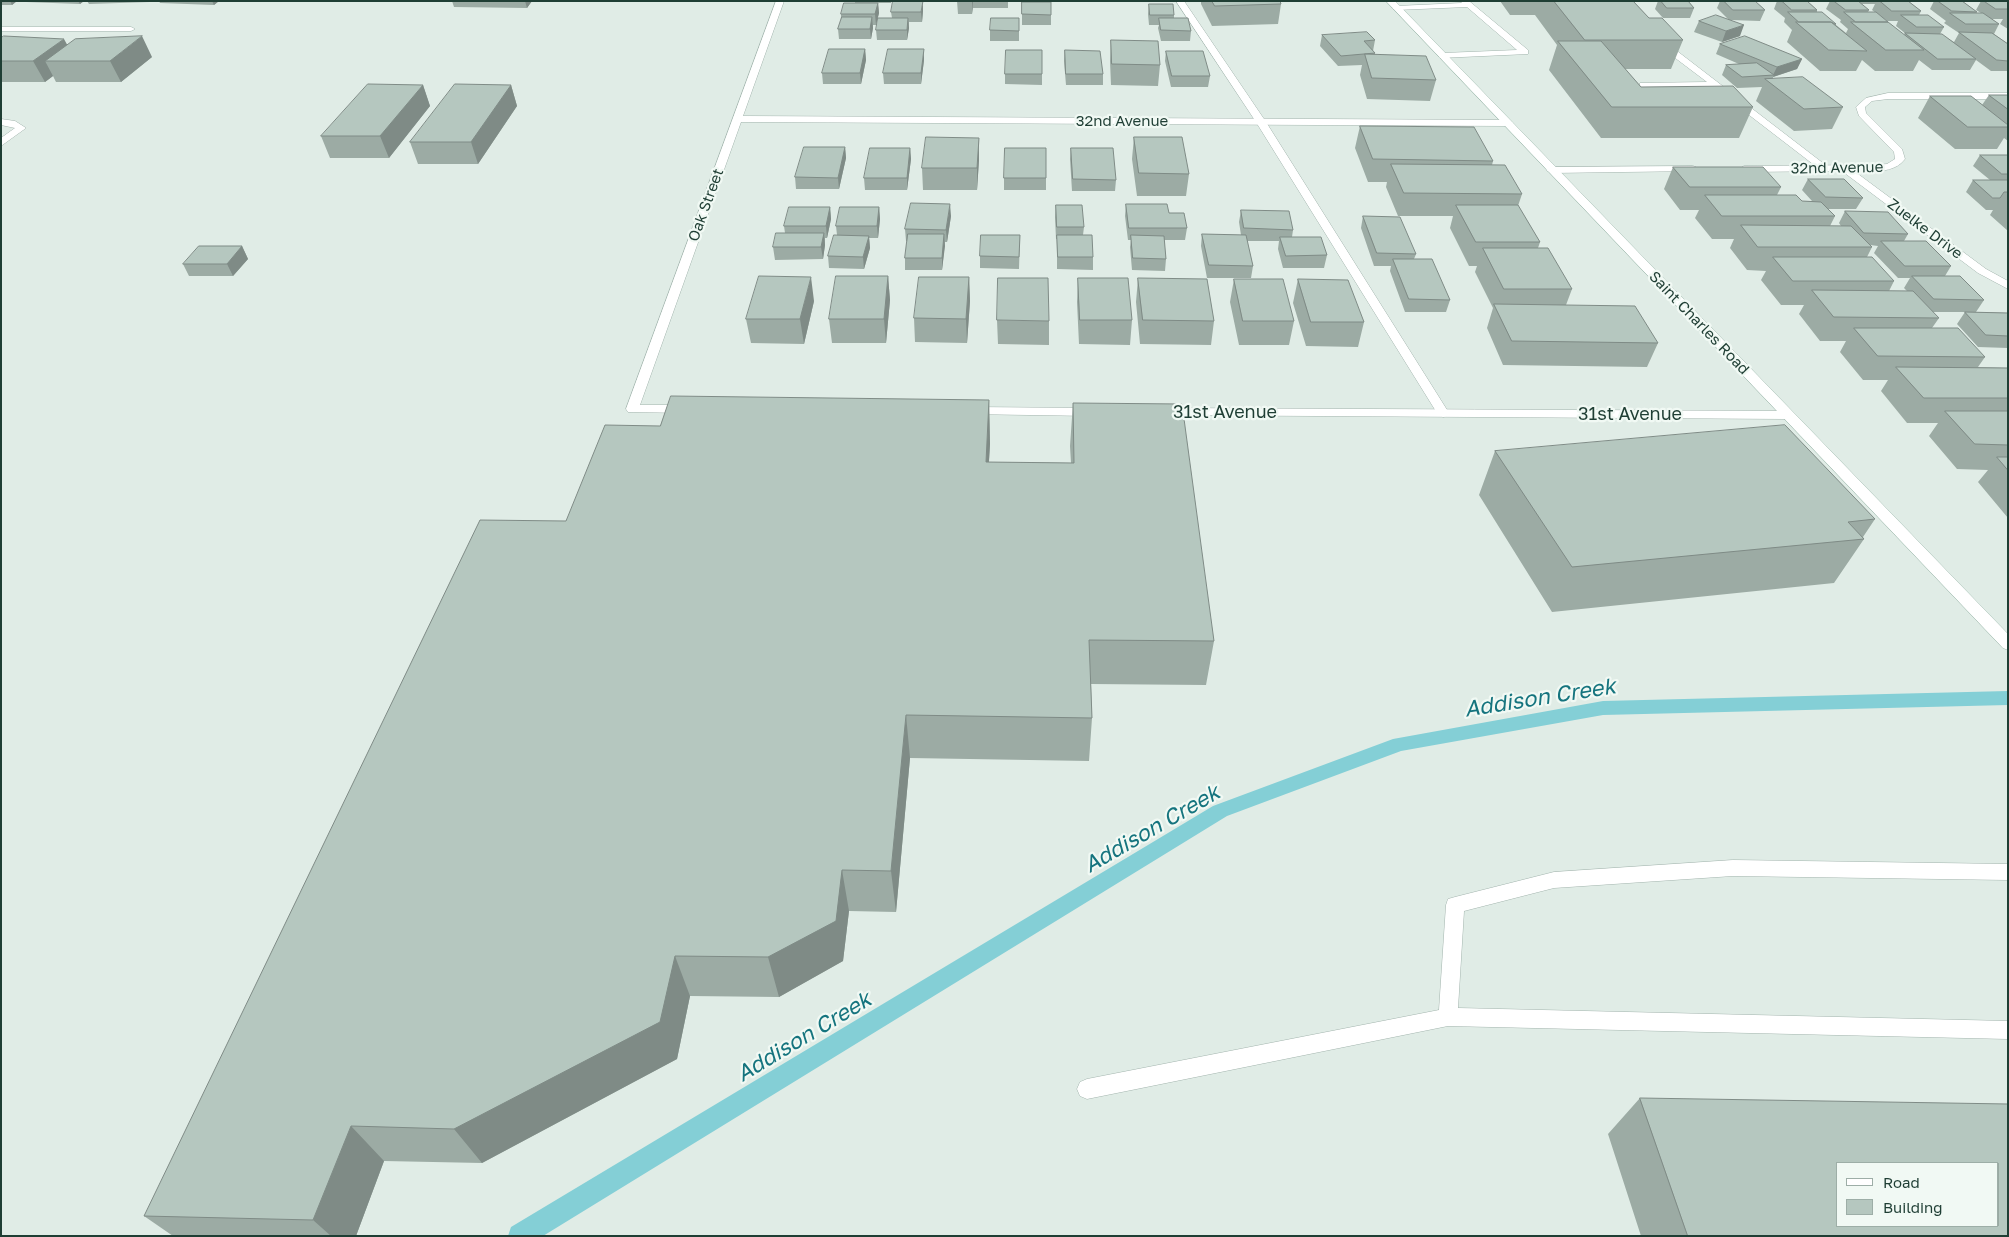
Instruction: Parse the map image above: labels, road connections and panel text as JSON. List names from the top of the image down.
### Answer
{
  "streets": {
    "street": [
      "32nd Avenue",
      "Oak Street",
      "Zuelke Drive",
      "Saint Charles Road",
      "31st Avenue"
    ]
  },
  "crossings": [
    ["32nd Avenue", "Oak Street"],
    ["32nd Avenue", "Zuelke Drive"],
    ["32nd Avenue", "Saint Charles Road"],
    ["Saint Charles Road", "31st Avenue"]
  ],
  "water": ["Addison Creek"],
  "legend": ["Road", "Building"]
}
